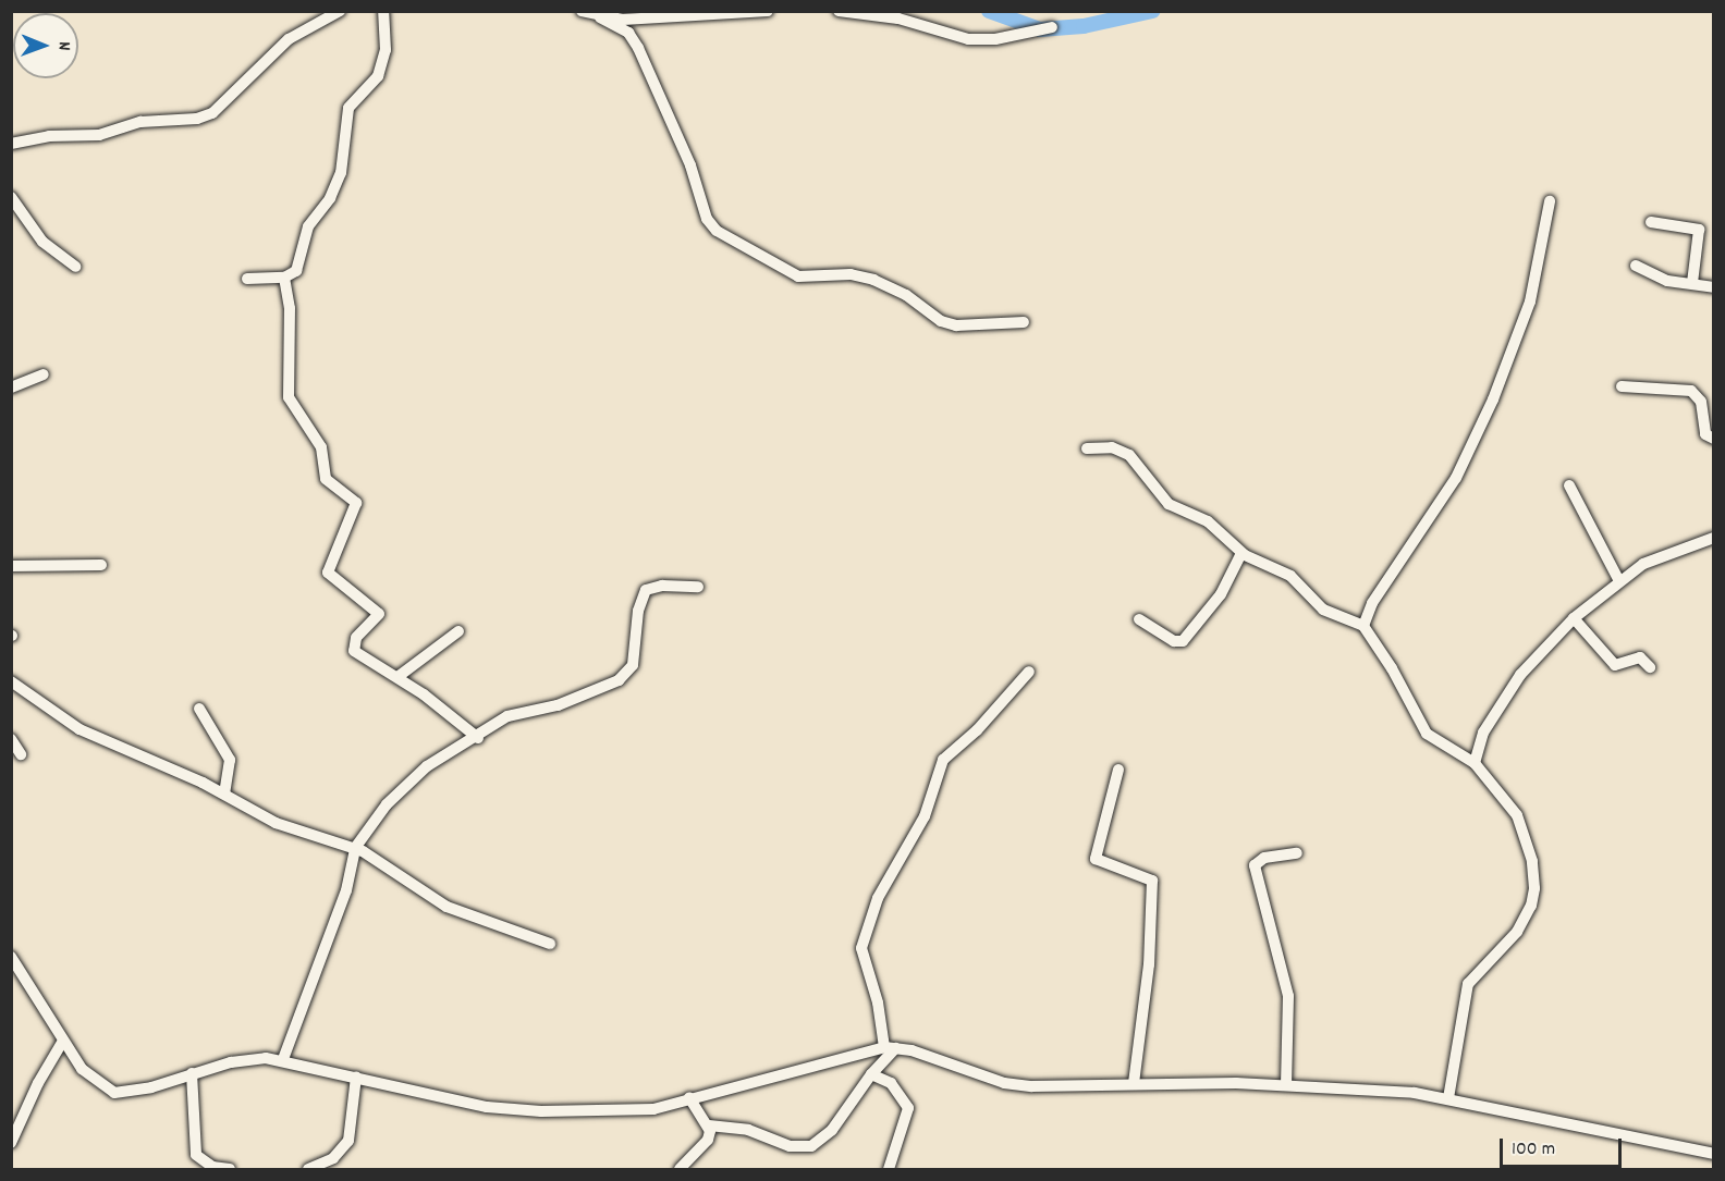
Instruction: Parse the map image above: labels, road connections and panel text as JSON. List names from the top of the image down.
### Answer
{
  "scale_bar": "100 m",
  "north": "right"
}
